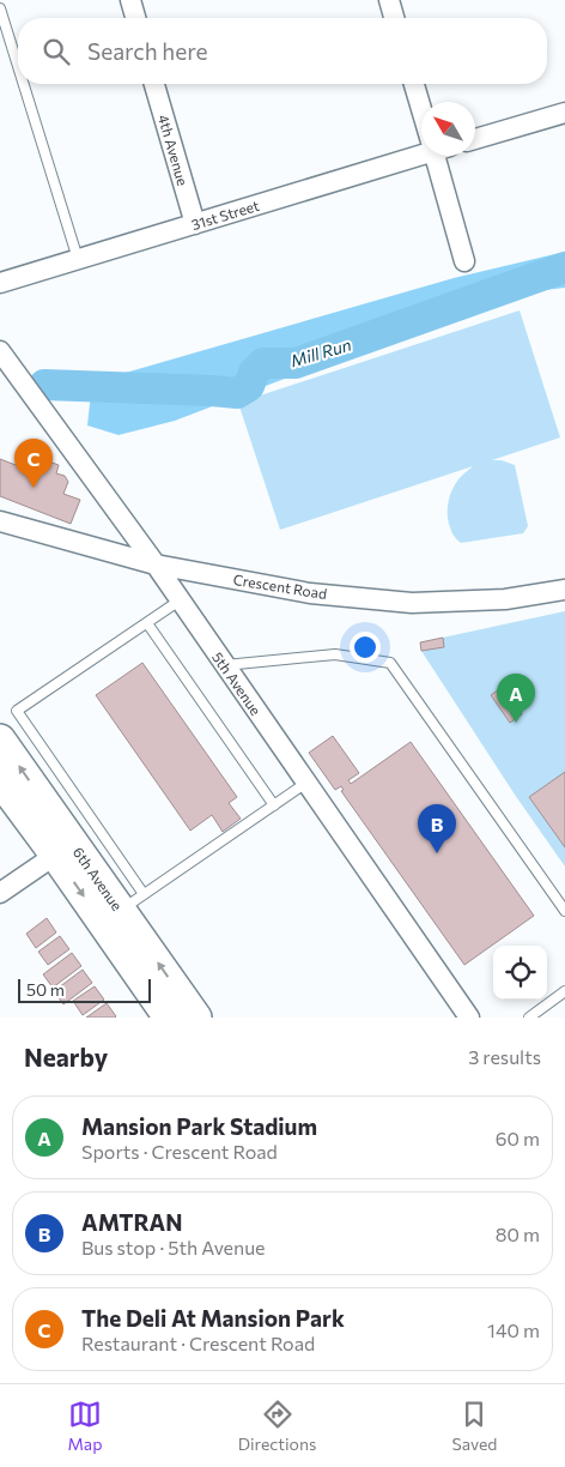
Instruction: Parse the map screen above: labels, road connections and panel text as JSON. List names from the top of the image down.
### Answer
{
  "streets": {
    "main road": ["6th Avenue"],
    "street": [
      "4th Avenue",
      "31st Street",
      "Crescent Road",
      "5th Avenue"
    ]
  },
  "crossings": [
    ["4th Avenue", "31st Street"],
    ["Crescent Road", "5th Avenue"]
  ],
  "water": ["Mill Run"],
  "scale_bar": "50 m",
  "north": "top left",
  "page": {
    "search": "Search here",
    "pins": ["C", "A", "B"],
    "scale": "50 m",
    "heading": ["Nearby", "3 results"],
    "list": [
      {
        "mark": "A",
        "name": "Mansion Park Stadium",
        "note": "Sports · Crescent Road",
        "value": "60 m"
      },
      {
        "mark": "B",
        "name": "AMTRAN",
        "note": "Bus stop · 5th Avenue",
        "value": "80 m"
      },
      {
        "mark": "C",
        "name": "The Deli At Mansion Park",
        "note": "Restaurant · Crescent Road",
        "value": "140 m"
      }
    ],
    "nav": ["Map", "Directions", "Saved"]
  }
}
